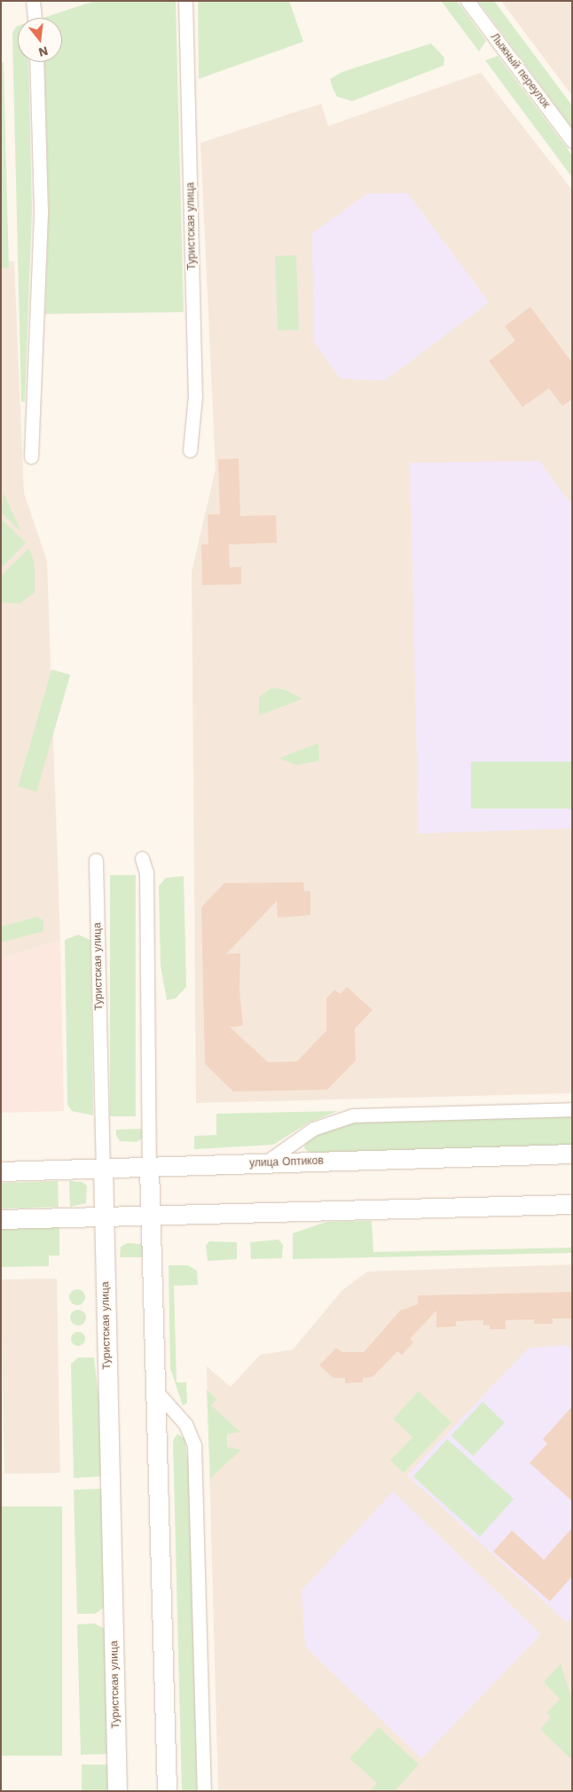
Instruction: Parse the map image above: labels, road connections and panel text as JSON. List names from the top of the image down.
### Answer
{
  "streets": {
    "street": ["Лыжный переулок", "Туристская улица", "улица Оптиков"]
  },
  "crossings": [
    ["Туристская улица", "улица Оптиков"]
  ],
  "north": "bottom"
}
